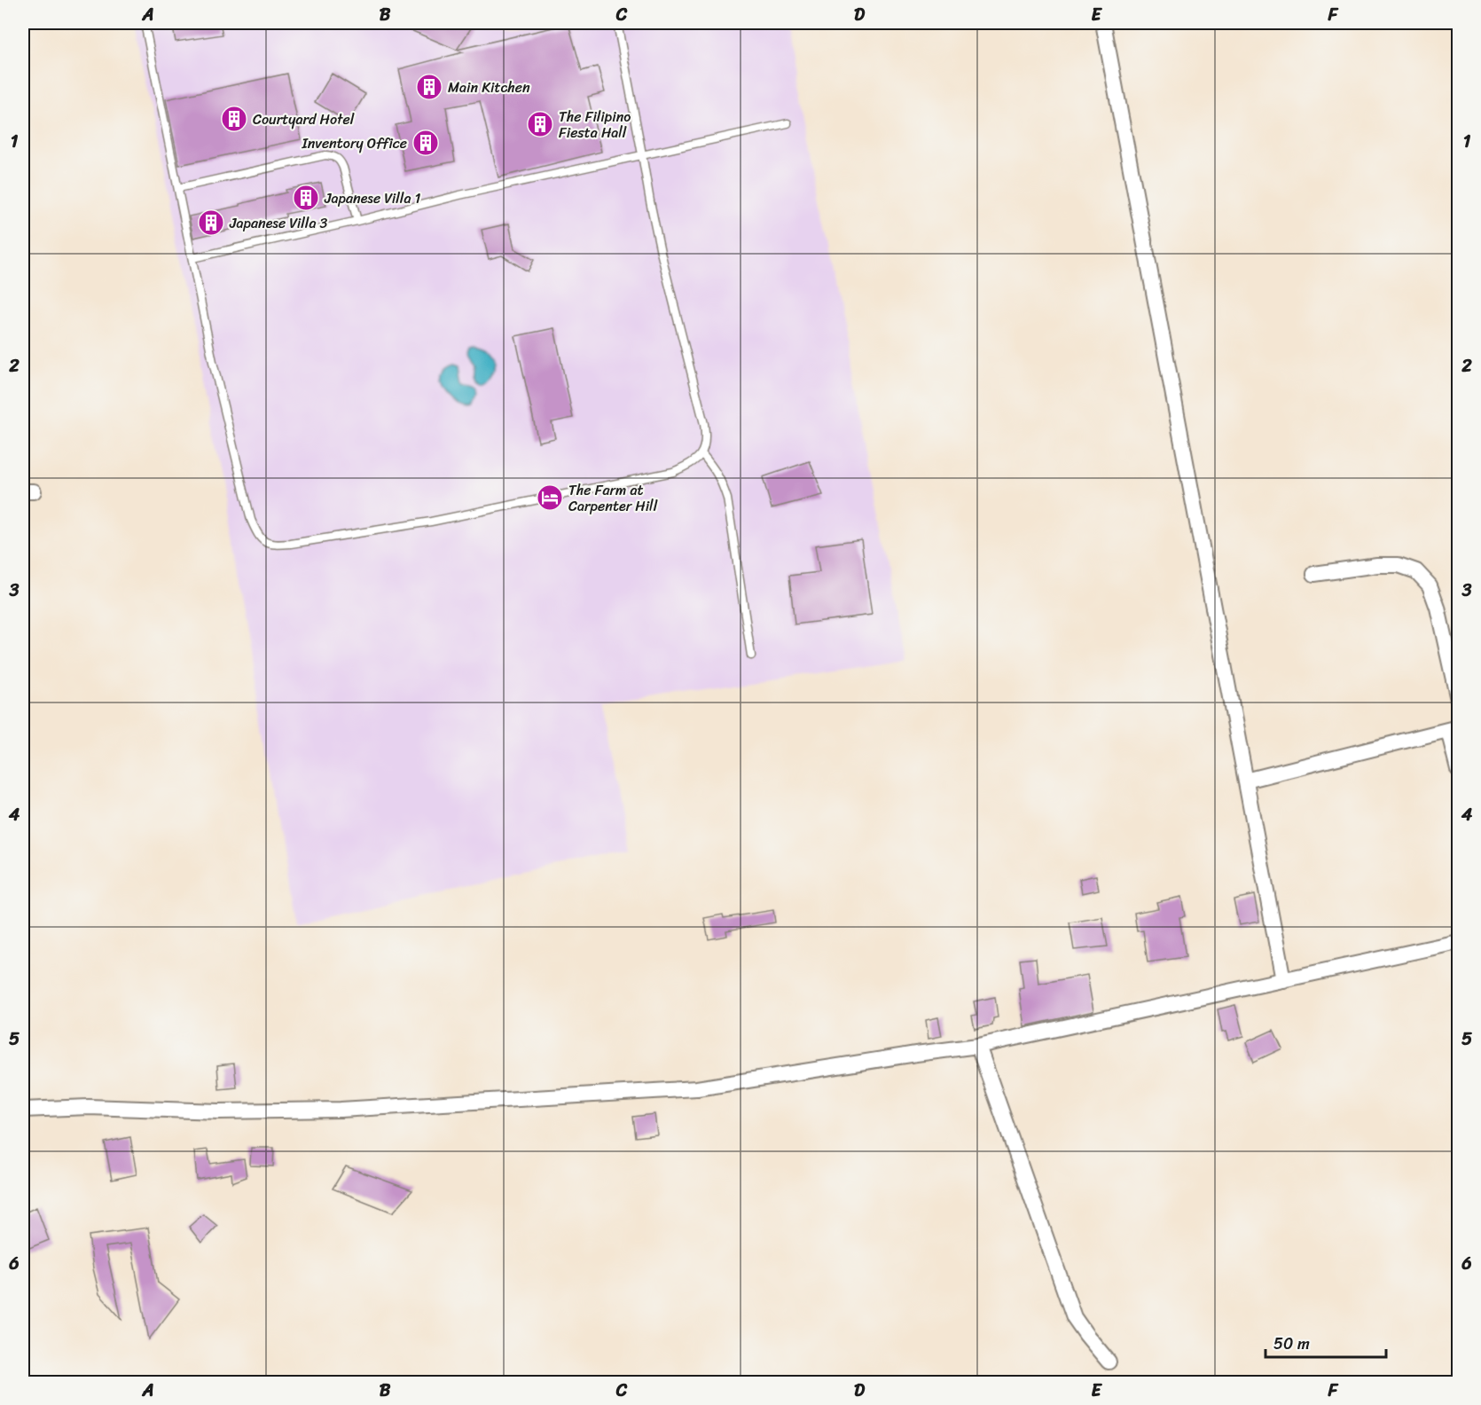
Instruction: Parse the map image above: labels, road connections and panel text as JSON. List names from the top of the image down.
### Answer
{
  "places": {
    "building": [
      "Main Kitchen",
      "Courtyard Hotel",
      "The Filipino Fiesta Hall",
      "Inventory Office",
      "Japanese Villa 1",
      "Japanese Villa 3"
    ],
    "hotel": ["The Farm at Carpenter Hill"]
  },
  "scale_bar": "50 m",
  "grid": {
    "columns": [
      "A",
      "B",
      "C",
      "D",
      "E",
      "F"
    ],
    "rows": [
      "1",
      "2",
      "3",
      "4",
      "5",
      "6"
    ]
  }
}
